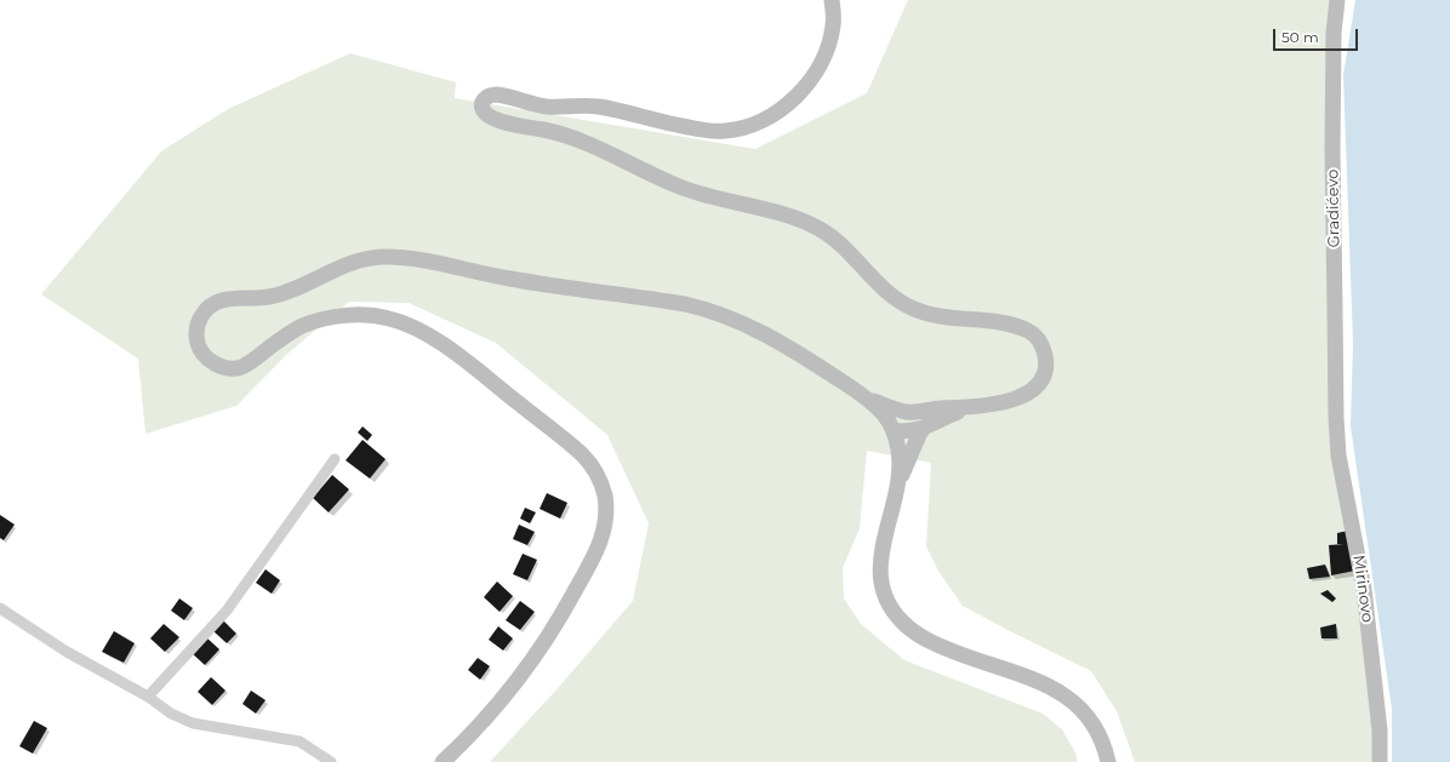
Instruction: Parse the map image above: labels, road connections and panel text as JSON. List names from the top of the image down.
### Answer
{
  "streets": {
    "main road": ["Gradićevo", "Mirinovo"]
  },
  "crossings": [
    ["Gradićevo", "Mirinovo"]
  ],
  "scale_bar": "50 m"
}
